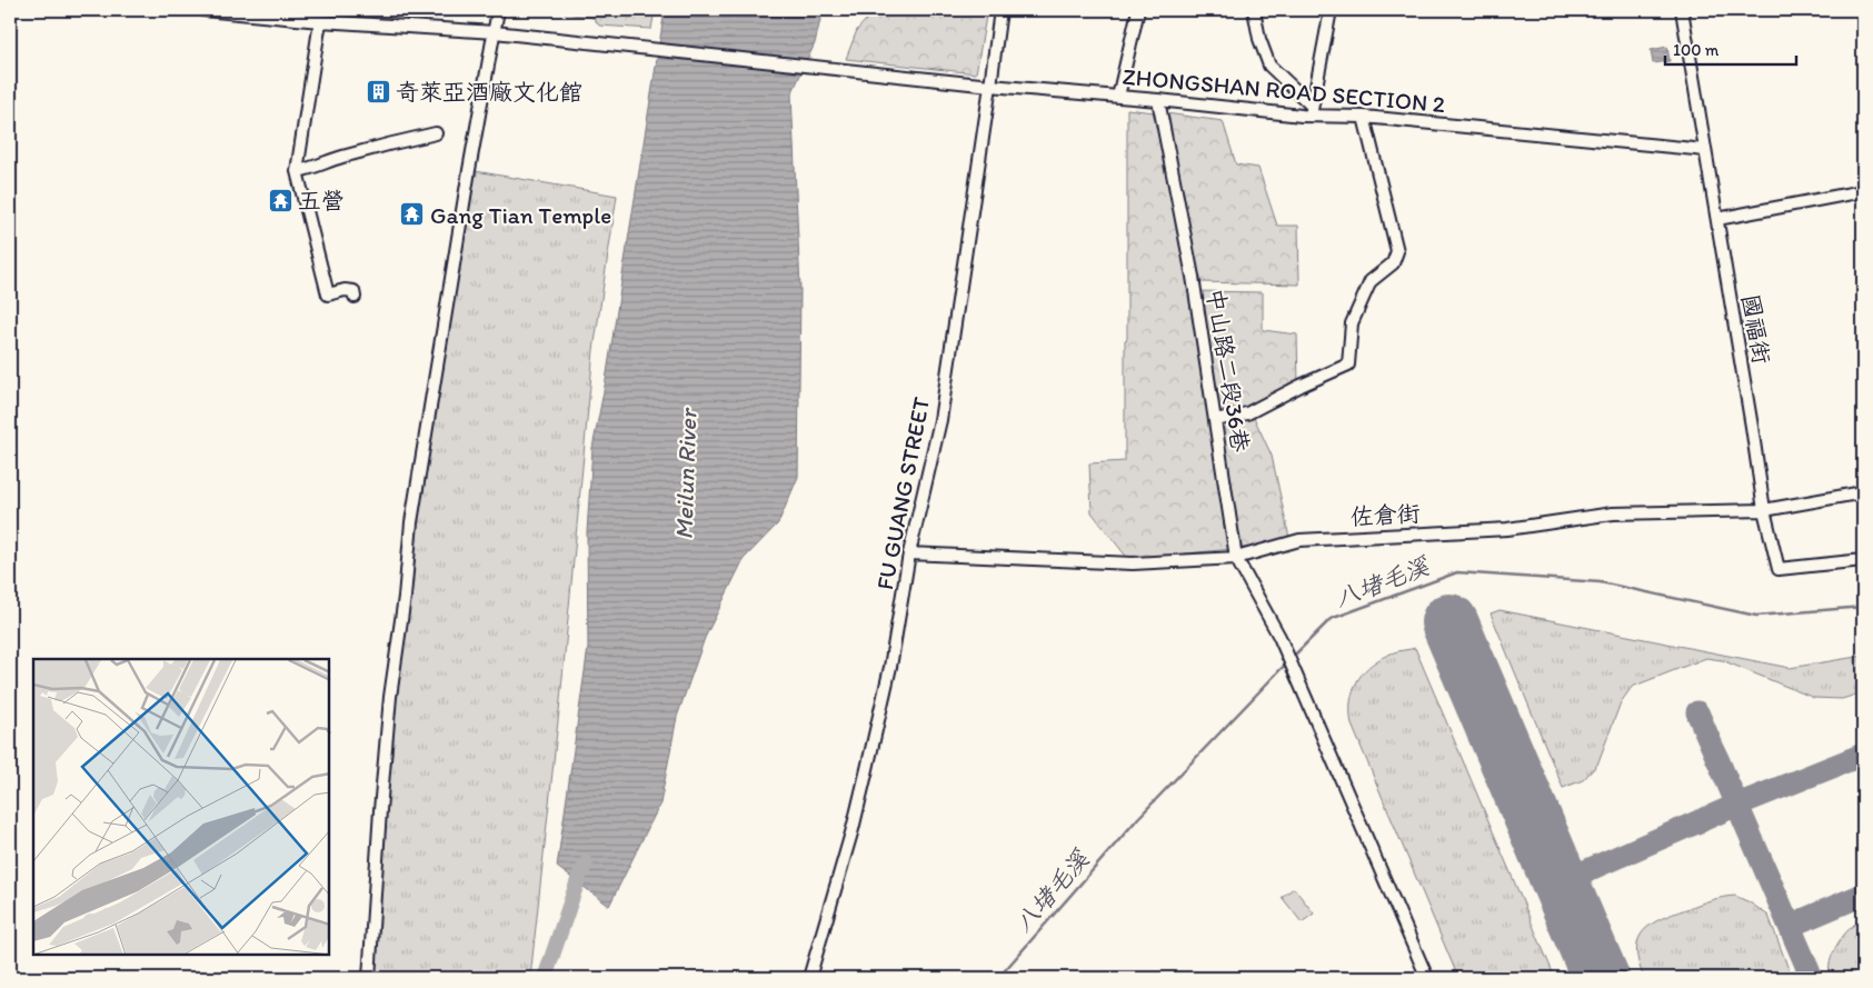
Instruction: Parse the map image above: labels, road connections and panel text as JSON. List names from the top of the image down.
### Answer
{
  "streets": {
    "street": [
      "ZHONGSHAN ROAD SECTION 2",
      "國福街",
      "中山路二段36巷",
      "FU GUANG STREET",
      "佐倉街"
    ]
  },
  "crossings": [
    ["ZHONGSHAN ROAD SECTION 2", "國福街"],
    ["ZHONGSHAN ROAD SECTION 2", "中山路二段36巷"],
    ["ZHONGSHAN ROAD SECTION 2", "FU GUANG STREET"],
    ["國福街", "佐倉街"],
    ["中山路二段36巷", "佐倉街"],
    ["FU GUANG STREET", "佐倉街"]
  ],
  "water": ["Meilun River", "八堵毛溪"],
  "places": {
    "building": ["奇萊亞酒廠文化館"],
    "temple": ["五營", "Gang Tian Temple"]
  },
  "scale_bar": "100 m"
}
